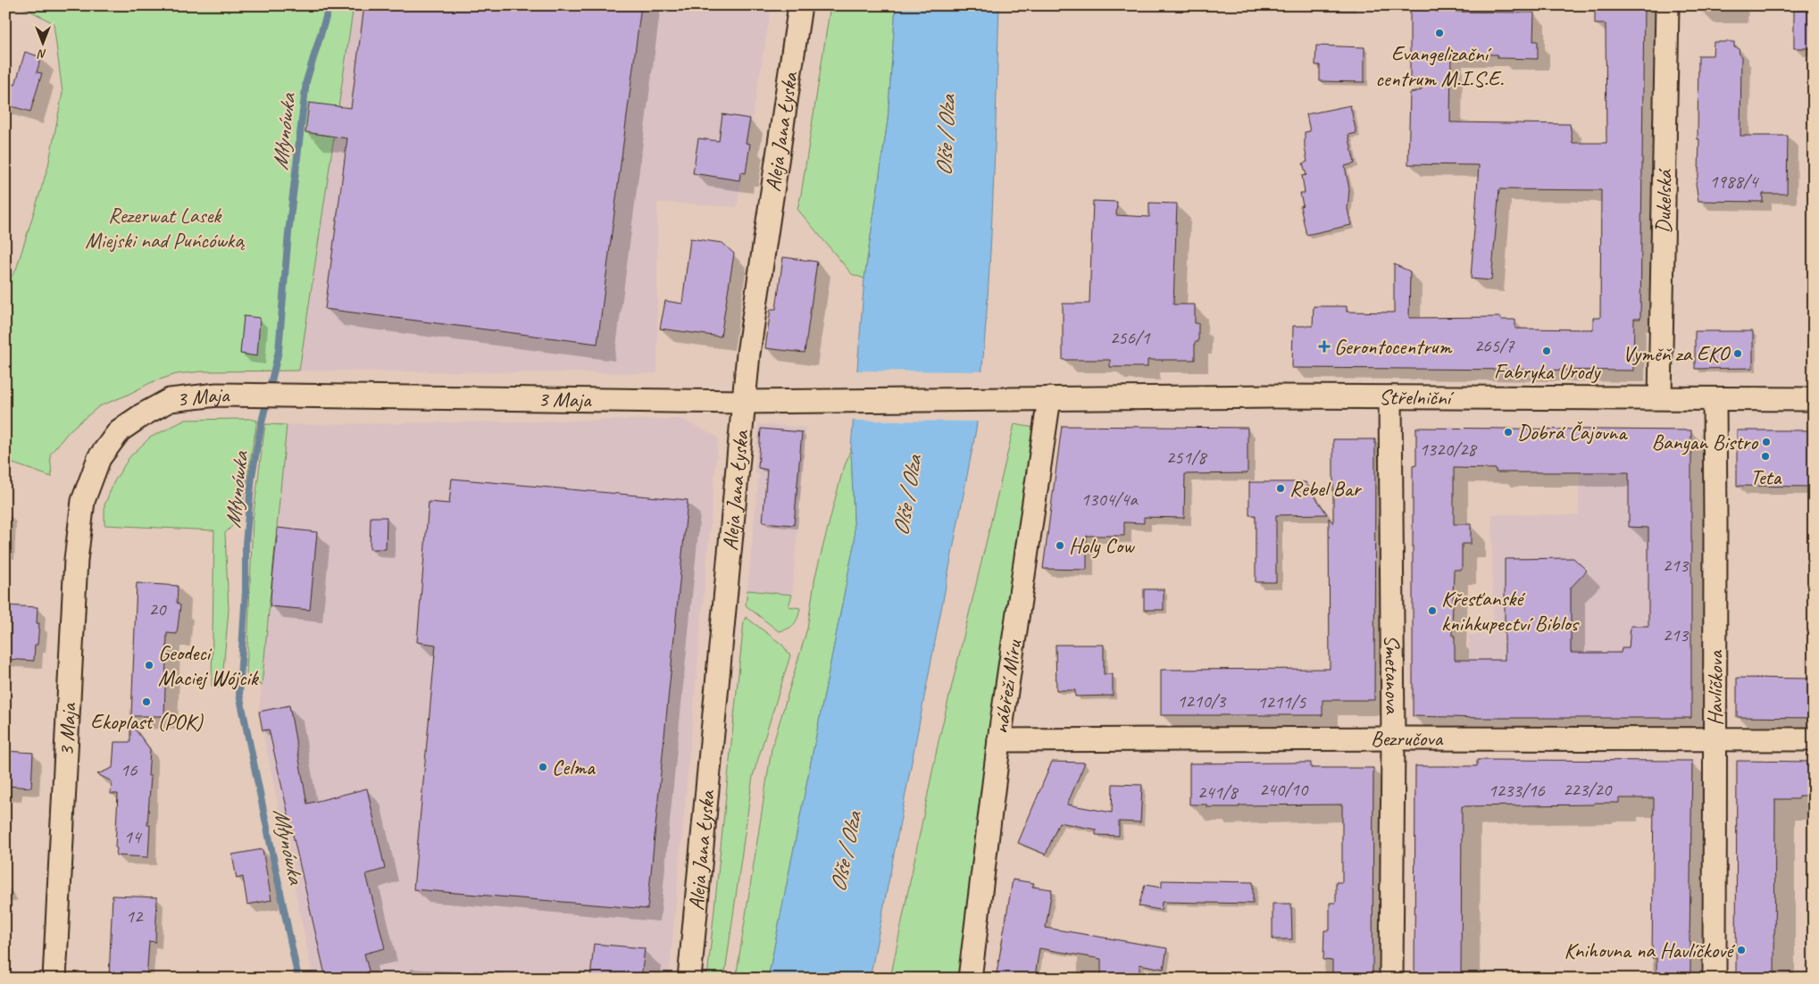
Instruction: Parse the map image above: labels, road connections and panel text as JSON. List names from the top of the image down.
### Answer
{
  "streets": {
    "street": [
      "Aleja Jana Łyska",
      "Dukelská",
      "Střelniční",
      "3 Maja",
      "Smetanova",
      "nábřeží Míru",
      "Havlíčkova",
      "Bezručova"
    ]
  },
  "crossings": [
    ["Aleja Jana Łyska", "3 Maja"],
    ["Dukelská", "Střelniční"],
    ["Střelniční", "3 Maja"],
    ["Střelniční", "Smetanova"],
    ["Střelniční", "nábřeží Míru"],
    ["Střelniční", "Havlíčkova"],
    ["Smetanova", "Bezručova"],
    ["nábřeží Míru", "Bezručova"],
    ["Havlíčkova", "Bezručova"]
  ],
  "water": ["Młynówka", "Olše / Olza"],
  "parks": ["Rezerwat Lasek Miejski nad Puńcówką"],
  "places": {
    "other": [
      "Evangelizační centrum M.I.S.E.",
      "Fabryka Urody",
      "Vyměň za EKO",
      "Dobrá Čajovna",
      "Banyan Bistro",
      "Teta",
      "Rebel Bar",
      "Holy Cow",
      "Křesťanské knihkupectví Biblos",
      "Geodeci Maciej Wójcik",
      "Ekoplast (POK)",
      "Celma",
      "Knihovna na Havlíčkové"
    ],
    "health": ["Gerontocentrum"]
  },
  "house_numbers": [
    "1988/4",
    "256/1",
    "265/7",
    "1320/28",
    "251/8",
    "1304/4a",
    "213",
    "20",
    "213",
    "1210/3",
    "1211/5",
    "16",
    "240/10",
    "223/20",
    "1233/16",
    "241/8",
    "14",
    "12"
  ],
  "north": "bottom"
}
